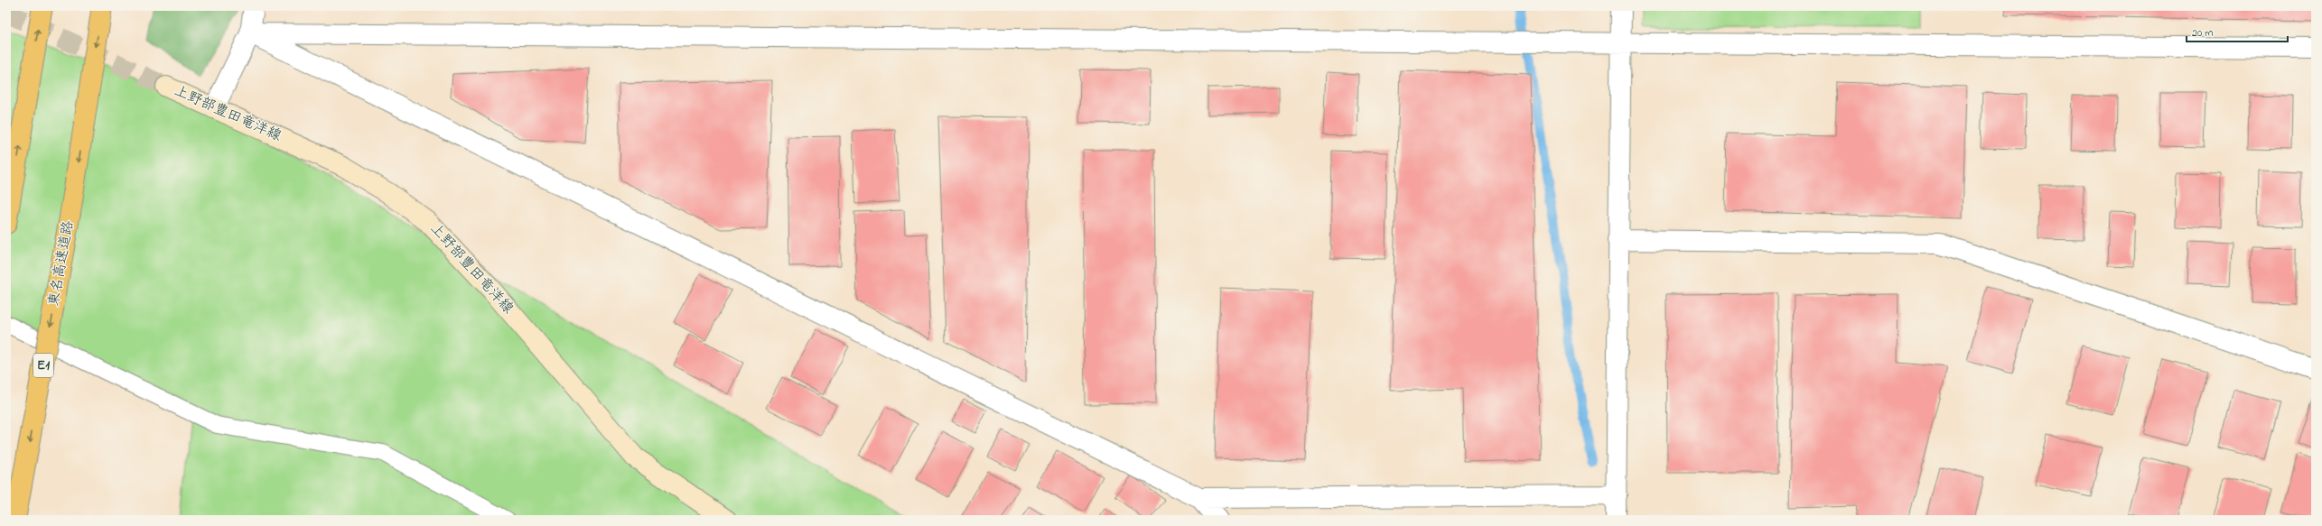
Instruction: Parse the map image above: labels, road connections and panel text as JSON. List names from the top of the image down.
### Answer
{
  "streets": {
    "highway": ["東名高速道路", "E1"],
    "main road": ["上野部豊田竜洋線"]
  },
  "scale_bar": "20 m"
}
